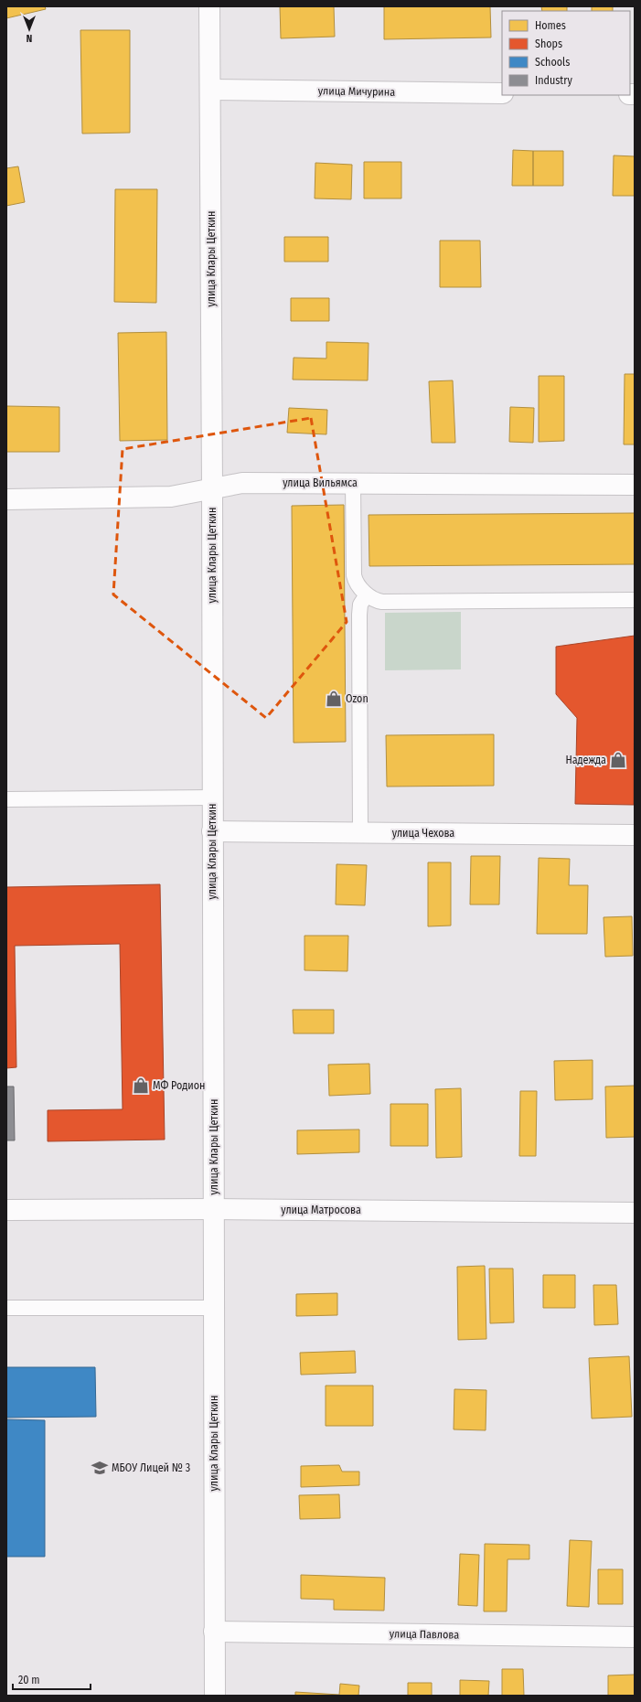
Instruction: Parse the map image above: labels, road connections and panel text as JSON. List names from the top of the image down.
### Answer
{
  "streets": {
    "street": [
      "улица Мичурина",
      "улица Клары Цеткин",
      "улица Вильямса",
      "улица Чехова",
      "улица Матросова",
      "улица Павлова"
    ]
  },
  "crossings": [
    ["улица Мичурина", "улица Клары Цеткин"],
    ["улица Клары Цеткин", "улица Вильямса"],
    ["улица Клары Цеткин", "улица Чехова"],
    ["улица Клары Цеткин", "улица Матросова"],
    ["улица Клары Цеткин", "улица Павлова"]
  ],
  "places": {
    "shop": ["Ozon", "Надежда", "МФ Родион"],
    "school or university": ["МБОУ Лицей № 3"]
  },
  "legend": [
    "Homes",
    "Shops",
    "Schools",
    "Industry"
  ],
  "scale_bar": "20 m",
  "north": "bottom"
}
